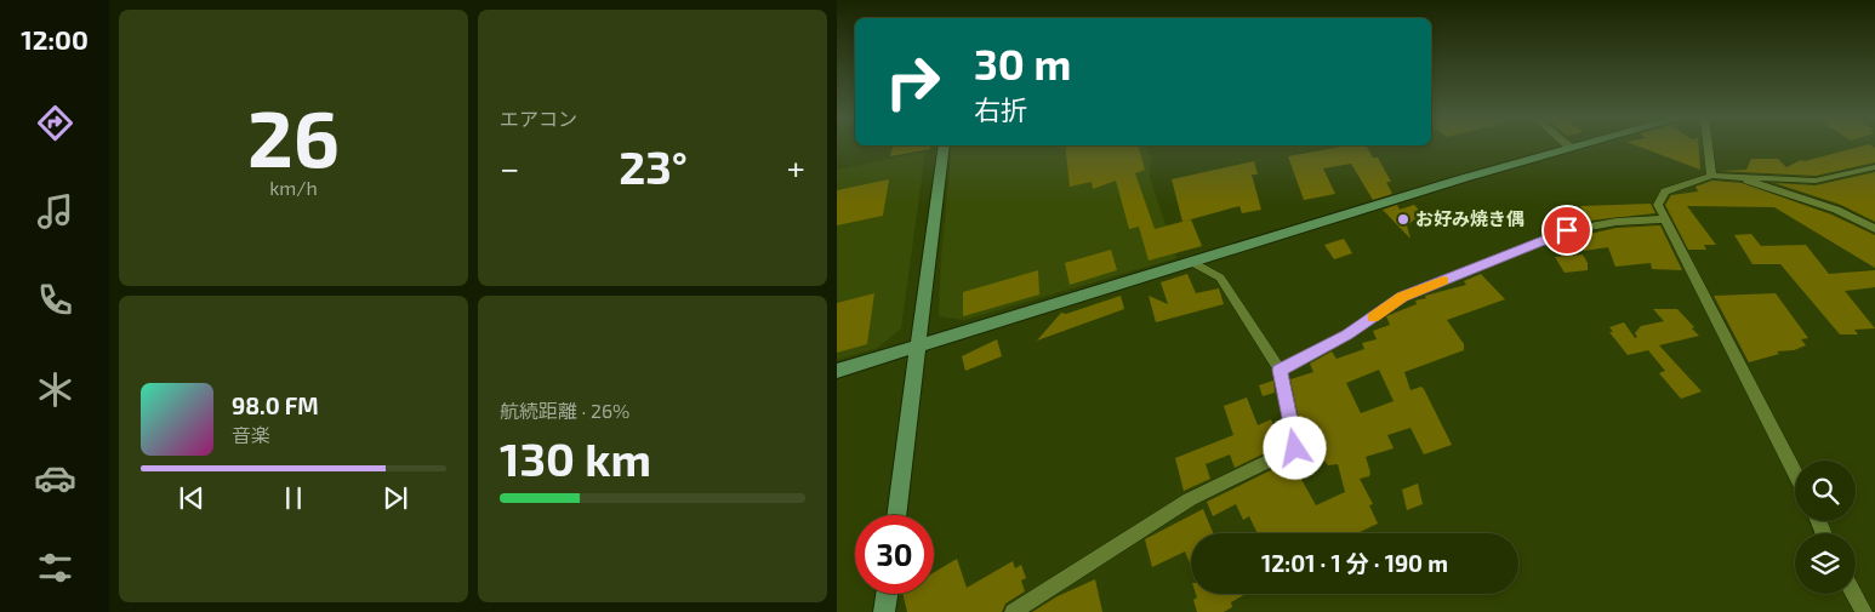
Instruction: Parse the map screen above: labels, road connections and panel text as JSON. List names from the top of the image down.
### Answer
{
  "places": ["お好み焼き偶"],
  "page": {
    "tabs": "12:00",
    "tile": [
      ["26", "km/h"],
      "エアコン",
      ["航続距離 · 26%", "130 km"]
    ],
    "turn": ["30 m", "右折"],
    "heat": ["−", "23°", "+"],
    "song": ["98.0 FM", "音楽"],
    "limit": "30",
    "trip": "12:01 · 1 分 · 190 m"
  }
}
